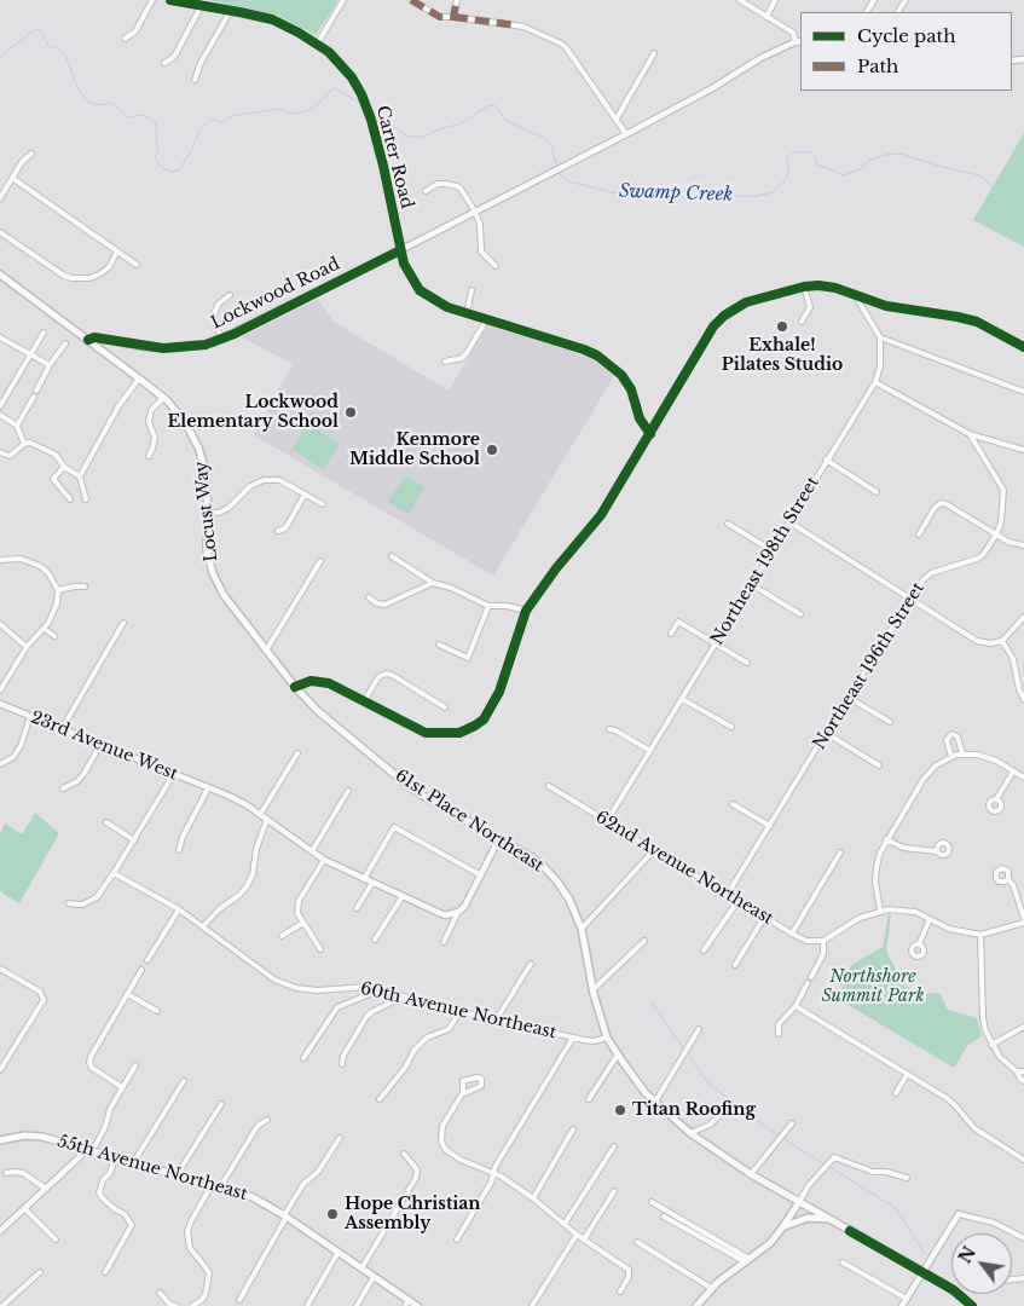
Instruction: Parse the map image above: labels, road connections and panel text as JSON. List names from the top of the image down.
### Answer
{
  "streets": {
    "main road": ["Locust Way", "61st Place Northeast", "55th Avenue Northeast"],
    "street": [
      "Carter Road",
      "Lockwood Road",
      "Northeast 198th Street",
      "Northeast 196th Street",
      "23rd Avenue West",
      "62nd Avenue Northeast",
      "60th Avenue Northeast"
    ]
  },
  "crossings": [
    ["Carter Road", "Lockwood Road"],
    ["Lockwood Road", "Locust Way"],
    ["Locust Way", "61st Place Northeast"],
    ["Northeast 198th Street", "62nd Avenue Northeast"],
    ["Northeast 196th Street", "62nd Avenue Northeast"],
    ["61st Place Northeast", "60th Avenue Northeast"]
  ],
  "water": ["Swamp Creek"],
  "parks": ["Northshore Summit Park"],
  "places": [
    "Exhale! Pilates Studio",
    "Lockwood Elementary School",
    "Kenmore Middle School",
    "Titan Roofing",
    "Hope Christian Assembly"
  ],
  "legend": ["Cycle path", "Path"],
  "north": "top left"
}
